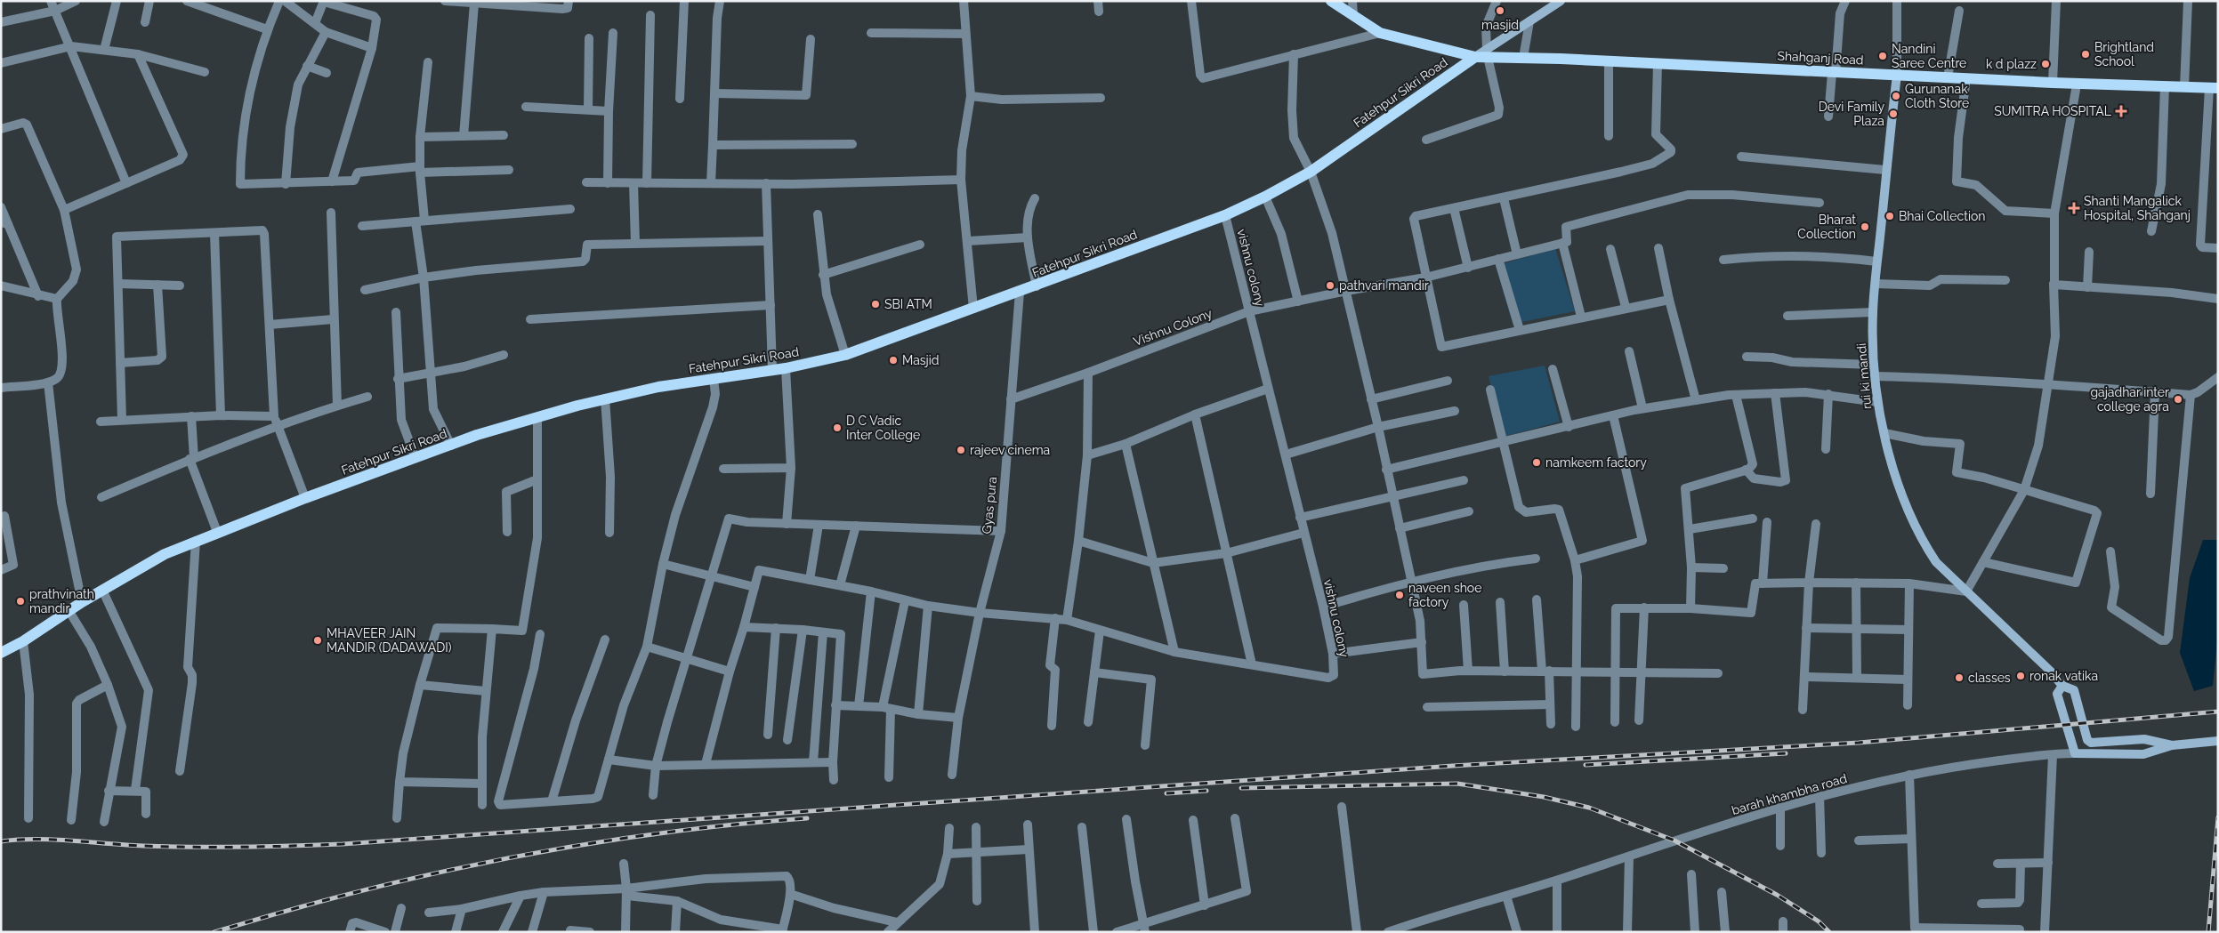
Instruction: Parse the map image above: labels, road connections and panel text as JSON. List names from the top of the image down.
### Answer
{
  "streets": {
    "main road": ["Shahganj Road", "Fatehpur Sikri Road", "rui ki mandi"],
    "street": [
      "vishnu colony",
      "Vishnu Colony",
      "Gyas pura",
      "barah khambha road"
    ]
  },
  "crossings": [
    ["Shahganj Road", "Fatehpur Sikri Road"],
    ["Shahganj Road", "rui ki mandi"],
    ["Fatehpur Sikri Road", "vishnu colony"],
    ["Fatehpur Sikri Road", "Gyas pura"],
    ["vishnu colony", "Vishnu Colony"],
    ["vishnu colony", "Gyas pura"],
    ["Vishnu Colony", "Gyas pura"]
  ],
  "places": {
    "other": [
      "masjid",
      "Brightland School",
      "Nandini Saree Centre",
      "k d plazz",
      "Gurunanak Cloth Store",
      "Devi Family Plaza",
      "Bhai Collection",
      "Bharat Collection",
      "pathvari mandir",
      "SBI ATM",
      "Masjid",
      "gajadhar inter college agra",
      "D C Vadic Inter College",
      "rajeev cinema",
      "namkeem factory",
      "naveen shoe factory",
      "prathvinath mandir",
      "MHAVEER JAIN MANDIR (DADAWADI)",
      "ronak vatika",
      "classes"
    ],
    "health": ["SUMITRA HOSPITAL", "Shanti Mangalick Hospital, Shahganj"]
  }
}
